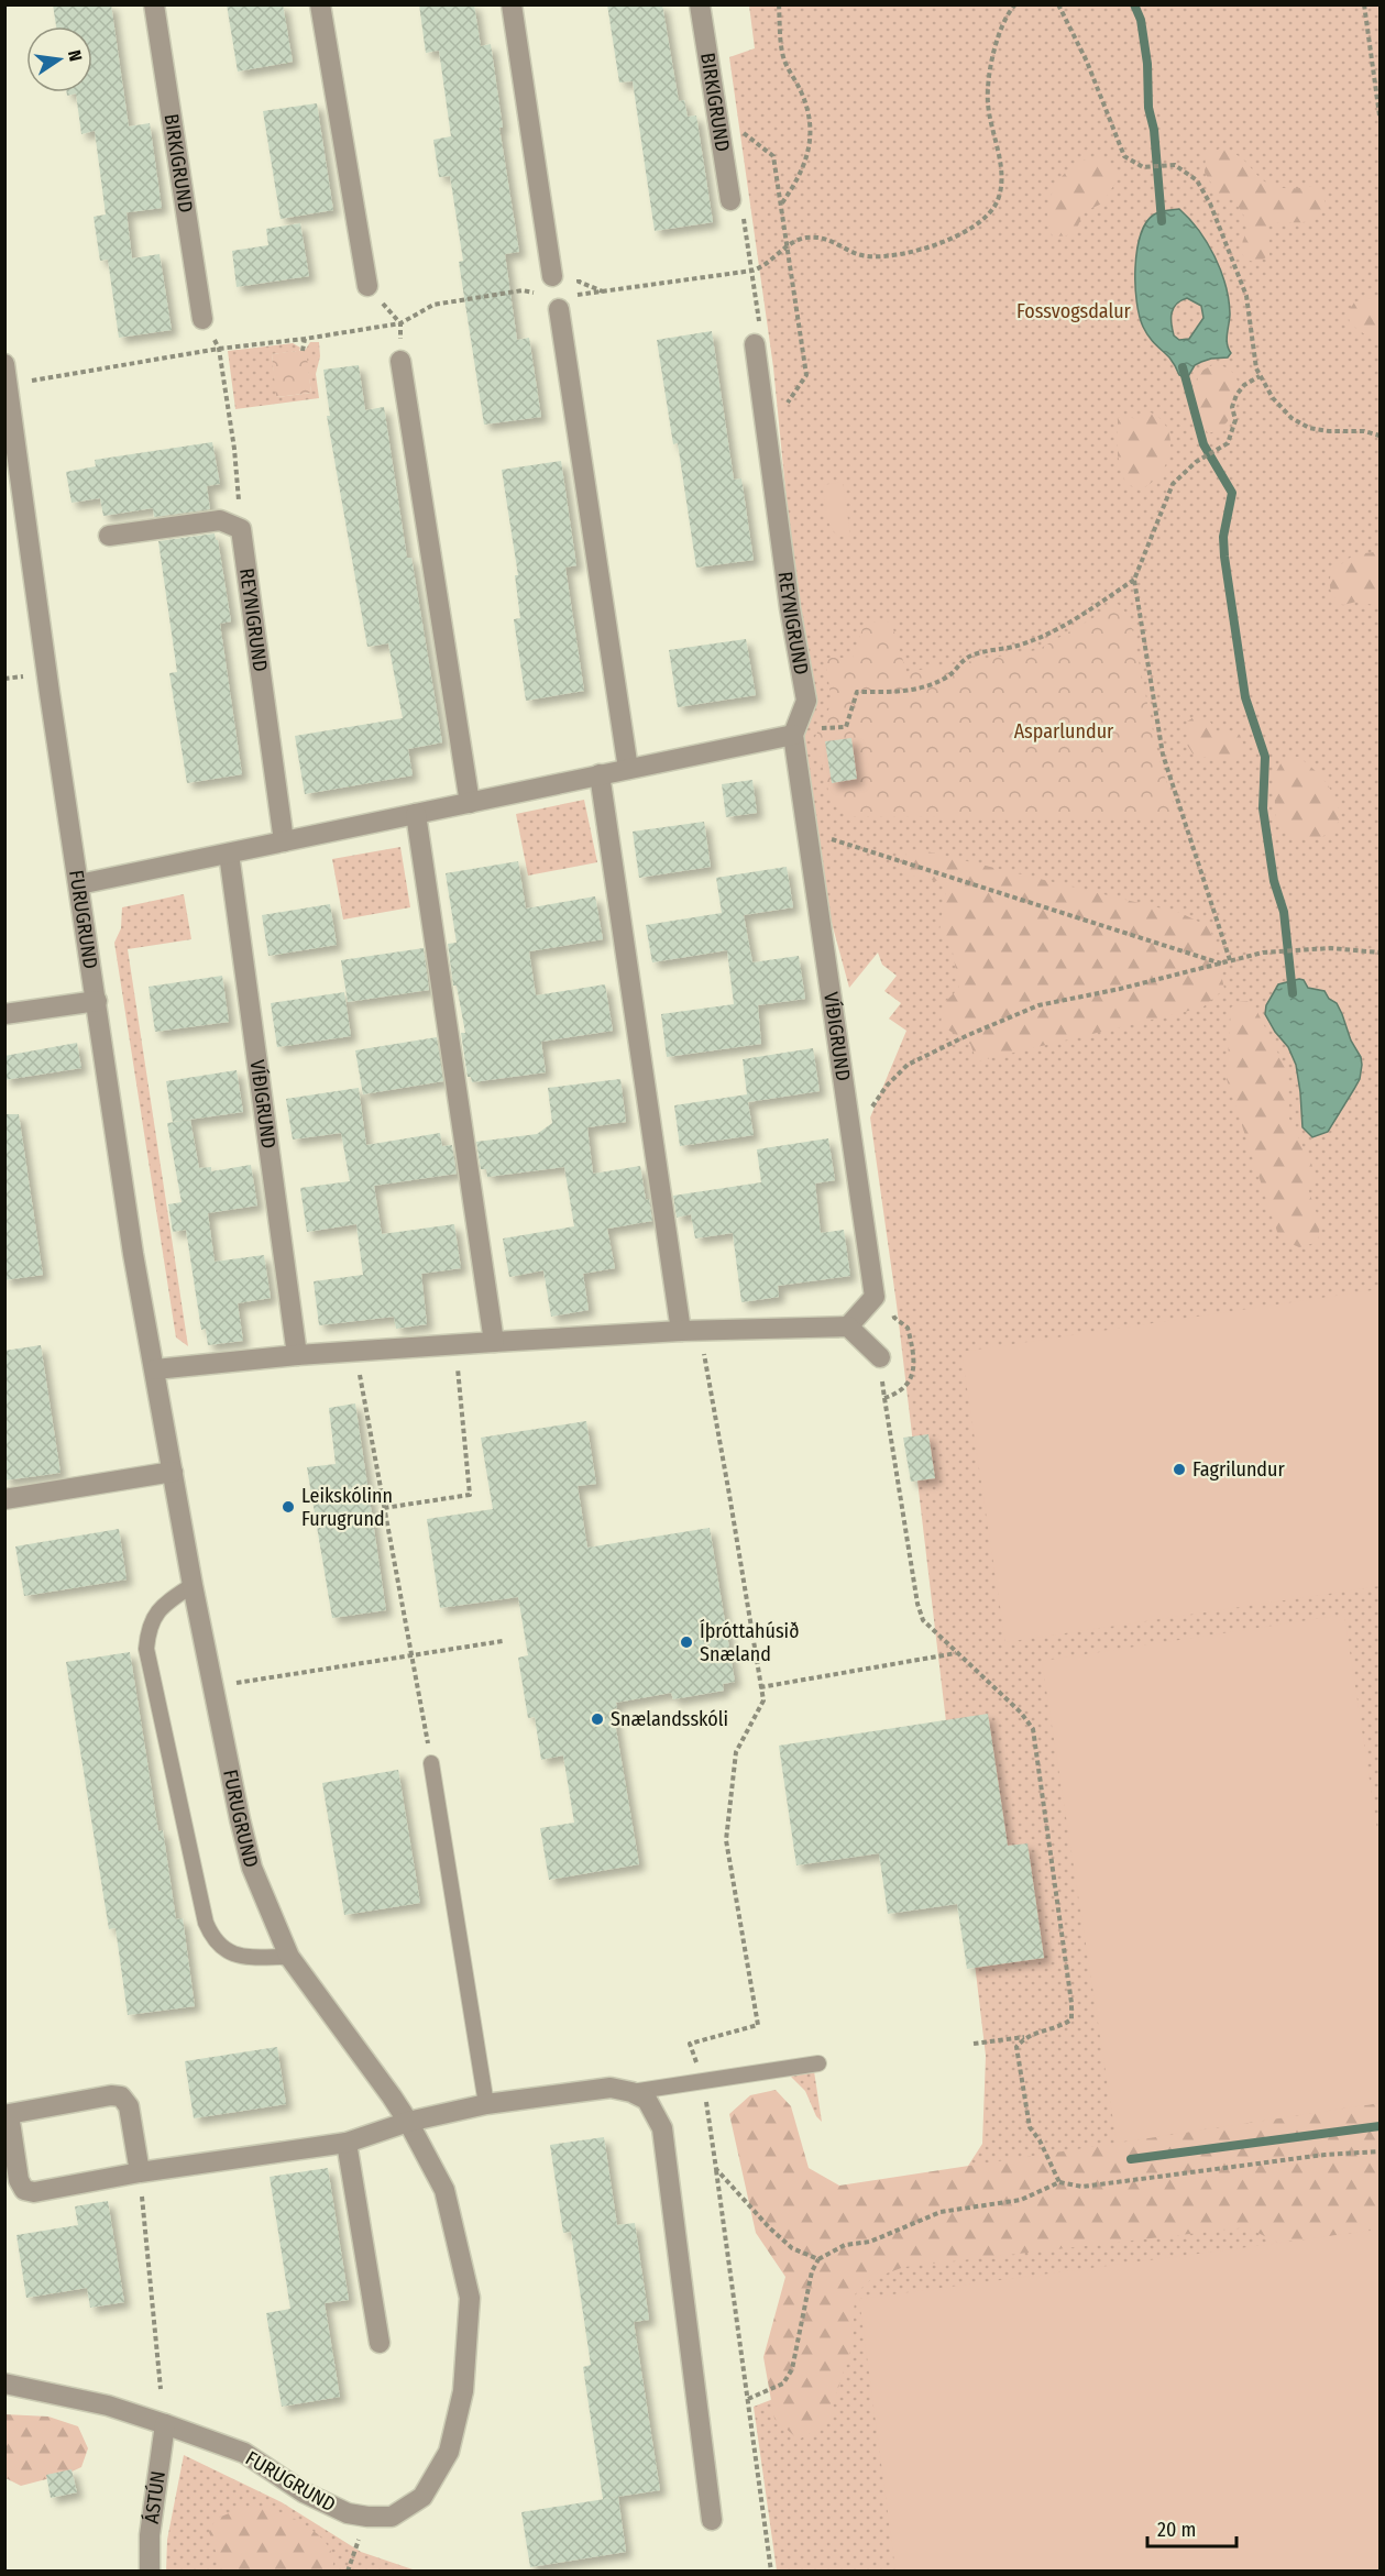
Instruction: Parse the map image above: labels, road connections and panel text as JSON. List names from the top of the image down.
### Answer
{
  "streets": {
    "street": [
      "BIRKIGRUND",
      "REYNIGRUND",
      "FURUGRUND",
      "VÍÐIGRUND",
      "ÁSTÚN"
    ]
  },
  "crossings": [
    ["REYNIGRUND", "VÍÐIGRUND"],
    ["FURUGRUND", "ÁSTÚN"]
  ],
  "parks": ["Fossvogsdalur", "Asparlundur"],
  "places": [
    "Fagrilundur",
    "Leikskólinn Furugrund",
    "Íþróttahúsið Snæland",
    "Snælandsskóli"
  ],
  "scale_bar": "20 m",
  "north": "right"
}
